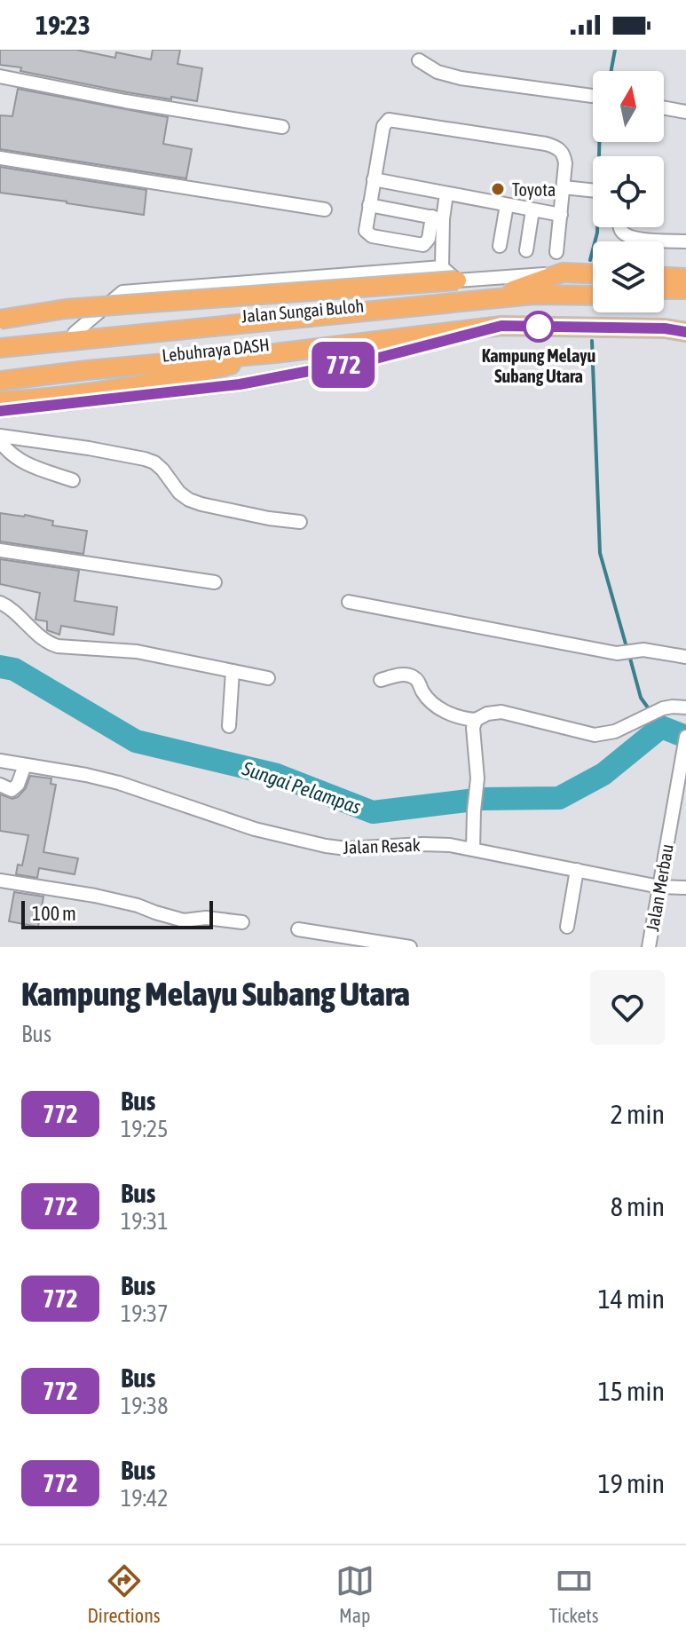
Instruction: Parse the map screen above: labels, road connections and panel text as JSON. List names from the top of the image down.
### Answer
{
  "streets": {
    "highway": ["Jalan Sungai Buloh", "Lebuhraya DASH"],
    "street": ["Jalan Resak", "Jalan Merbau"]
  },
  "crossings": [
    ["Jalan Resak", "Jalan Merbau"]
  ],
  "water": ["Sungai Pelampas"],
  "places": ["Toyota", "Kampung Melayu Subang Utara"],
  "lines": ["bus line 772"],
  "scale_bar": "100 m",
  "north": "top",
  "page": {
    "status": "19:23",
    "on_map": "772",
    "scale": "100 m",
    "heading": ["Kampung Melayu Subang Utara", "Bus"],
    "list": [
      {
        "mark": "772",
        "name": "Bus",
        "note": "19:25",
        "value": "2 min"
      },
      {
        "mark": "772",
        "name": "Bus",
        "note": "19:31",
        "value": "8 min"
      },
      {
        "mark": "772",
        "name": "Bus",
        "note": "19:37",
        "value": "14 min"
      },
      {
        "mark": "772",
        "name": "Bus",
        "note": "19:38",
        "value": "15 min"
      },
      {
        "mark": "772",
        "name": "Bus",
        "note": "19:42",
        "value": "19 min"
      }
    ],
    "tabs": ["Directions", "Map", "Tickets"]
  }
}
